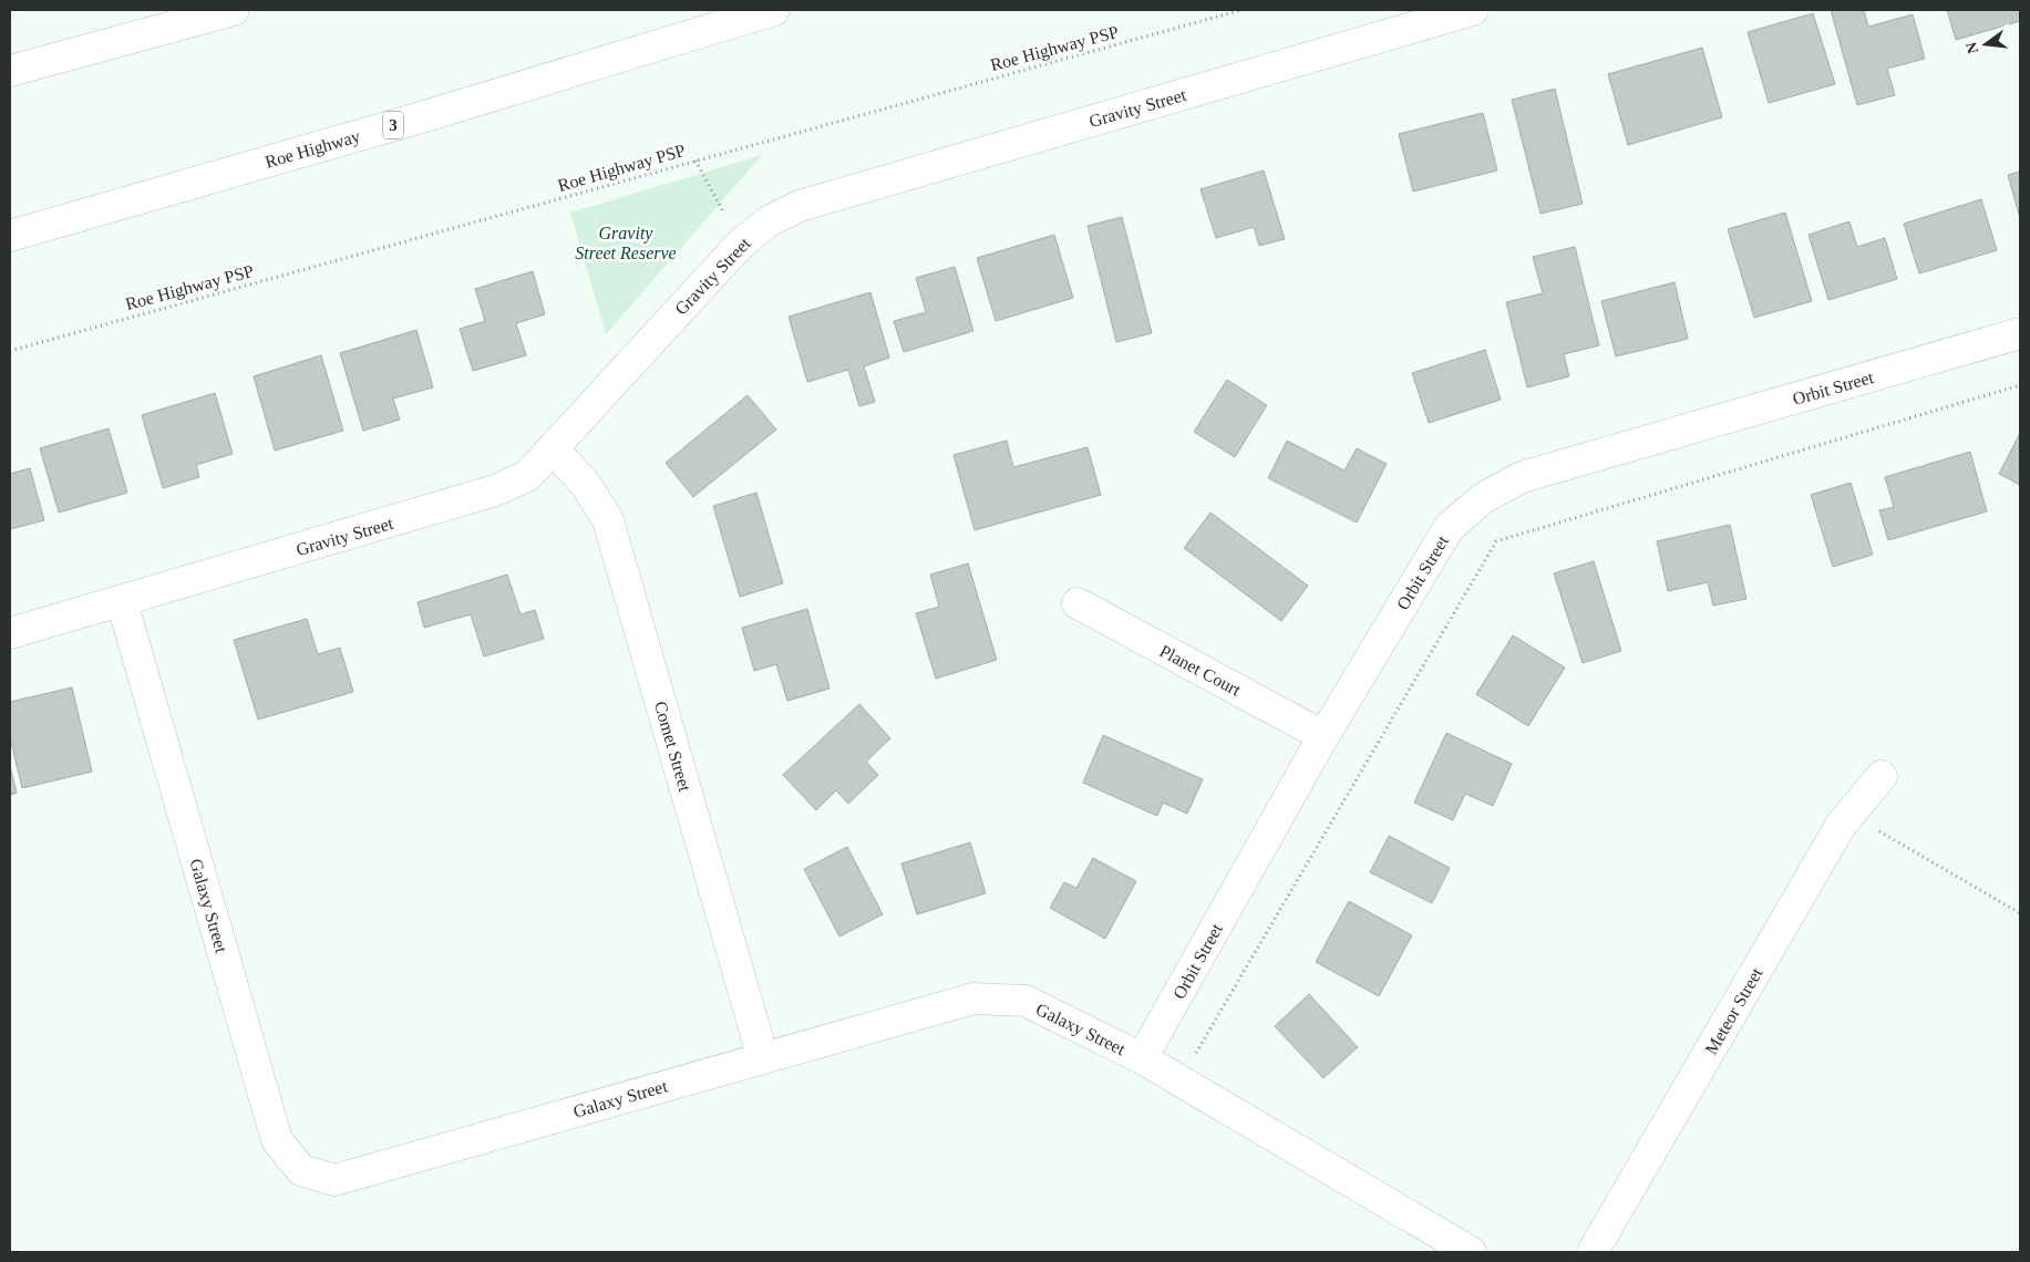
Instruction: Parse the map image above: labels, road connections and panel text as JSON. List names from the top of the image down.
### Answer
{
  "streets": {
    "main road": [
      "Gravity Street",
      "3",
      "Roe Highway",
      "Orbit Street",
      "Planet Court",
      "Comet Street",
      "Galaxy Street",
      "Meteor Street"
    ],
    "path": ["Roe Highway PSP"]
  },
  "crossings": [
    ["Gravity Street", "Comet Street"],
    ["Gravity Street", "Galaxy Street"],
    ["Orbit Street", "Planet Court"],
    ["Orbit Street", "Galaxy Street"],
    ["Comet Street", "Galaxy Street"]
  ],
  "parks": ["Gravity Street Reserve"],
  "north": "left"
}
